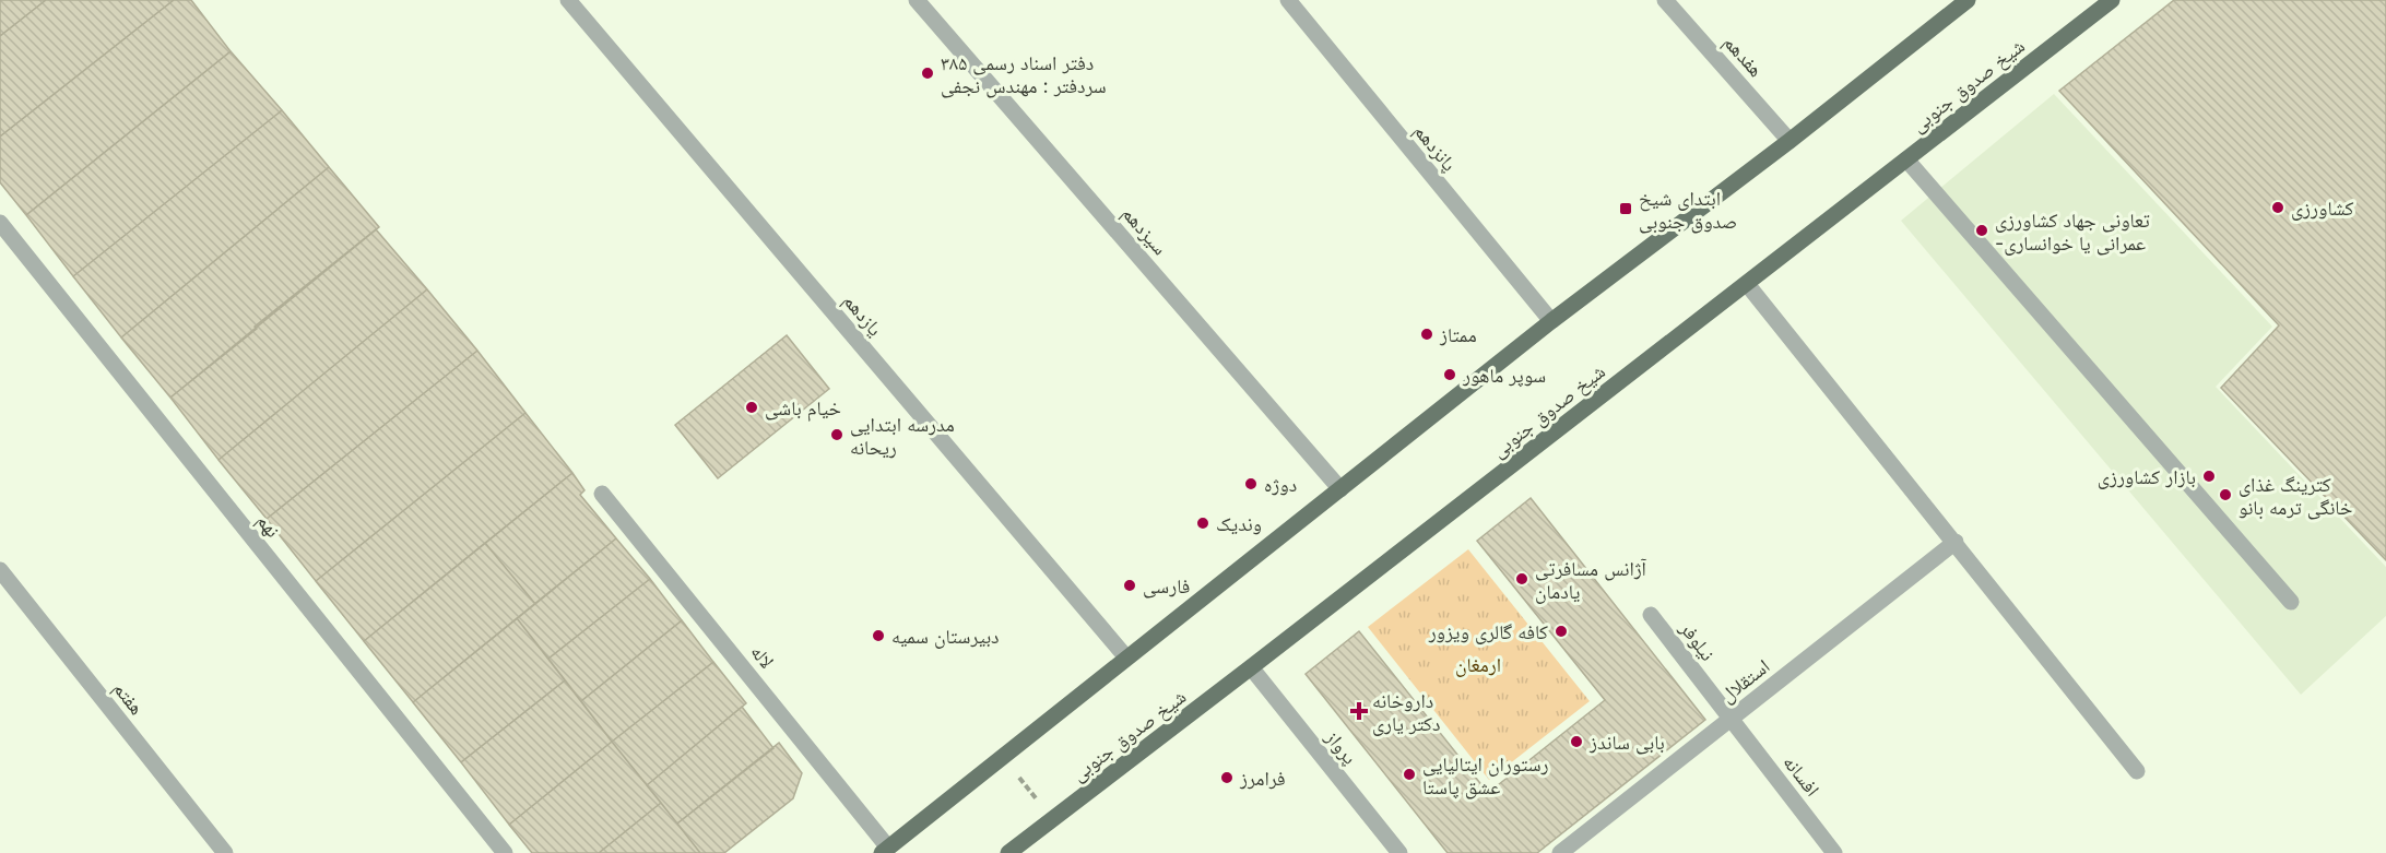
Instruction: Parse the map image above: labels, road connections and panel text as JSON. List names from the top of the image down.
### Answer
{
  "streets": {
    "main road": ["شیخ صدوق جنوبی"],
    "street": [
      "هفدهم",
      "پانزدهم",
      "سیزدهم",
      "یازدهم",
      "نهم",
      "نیلوفر",
      "لاله",
      "استقلال",
      "هفتم",
      "پرواز",
      "افسانه"
    ]
  },
  "crossings": [
    ["شیخ صدوق جنوبی", "پرواز"],
    ["نیلوفر", "استقلال"],
    ["نیلوفر", "افسانه"],
    ["استقلال", "افسانه"]
  ],
  "parks": ["ارمغان"],
  "places": {
    "other": [
      "دفتر اسناد رسمی ۳۸۵ سردفتر : مهندس نجفی",
      "کشاورزی",
      "تعاونی جهاد کشاورزی -عمرانی یا خوانساری",
      "ممتاز",
      "سوپر ماهور",
      "خیام باشی",
      "مدرسه ابتدایی ریحانه",
      "بازار کشاورزی",
      "دوژه",
      "کترینگ غذای خانگی ترمه بانو",
      "وندیک",
      "آژانس مسافرتی یادمان",
      "فارسی",
      "کافه گالری ویزور",
      "دبیرستان سمیه",
      "بابی ساندز",
      "رستوران ایتالیایی عشق پاستا",
      "فرامرز"
    ],
    "transit": ["ابتدای شیخ صدوق جنوبی"],
    "health": ["داروخانه دکتر یاری"]
  }
}
